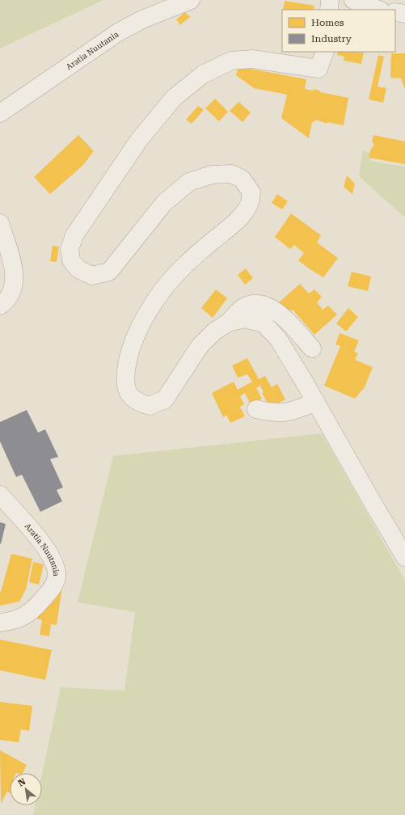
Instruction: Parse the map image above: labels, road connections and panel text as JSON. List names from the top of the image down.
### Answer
{
  "streets": {
    "street": ["Aratia Nuutania"]
  },
  "legend": ["Homes", "Industry"],
  "north": "top left"
}
